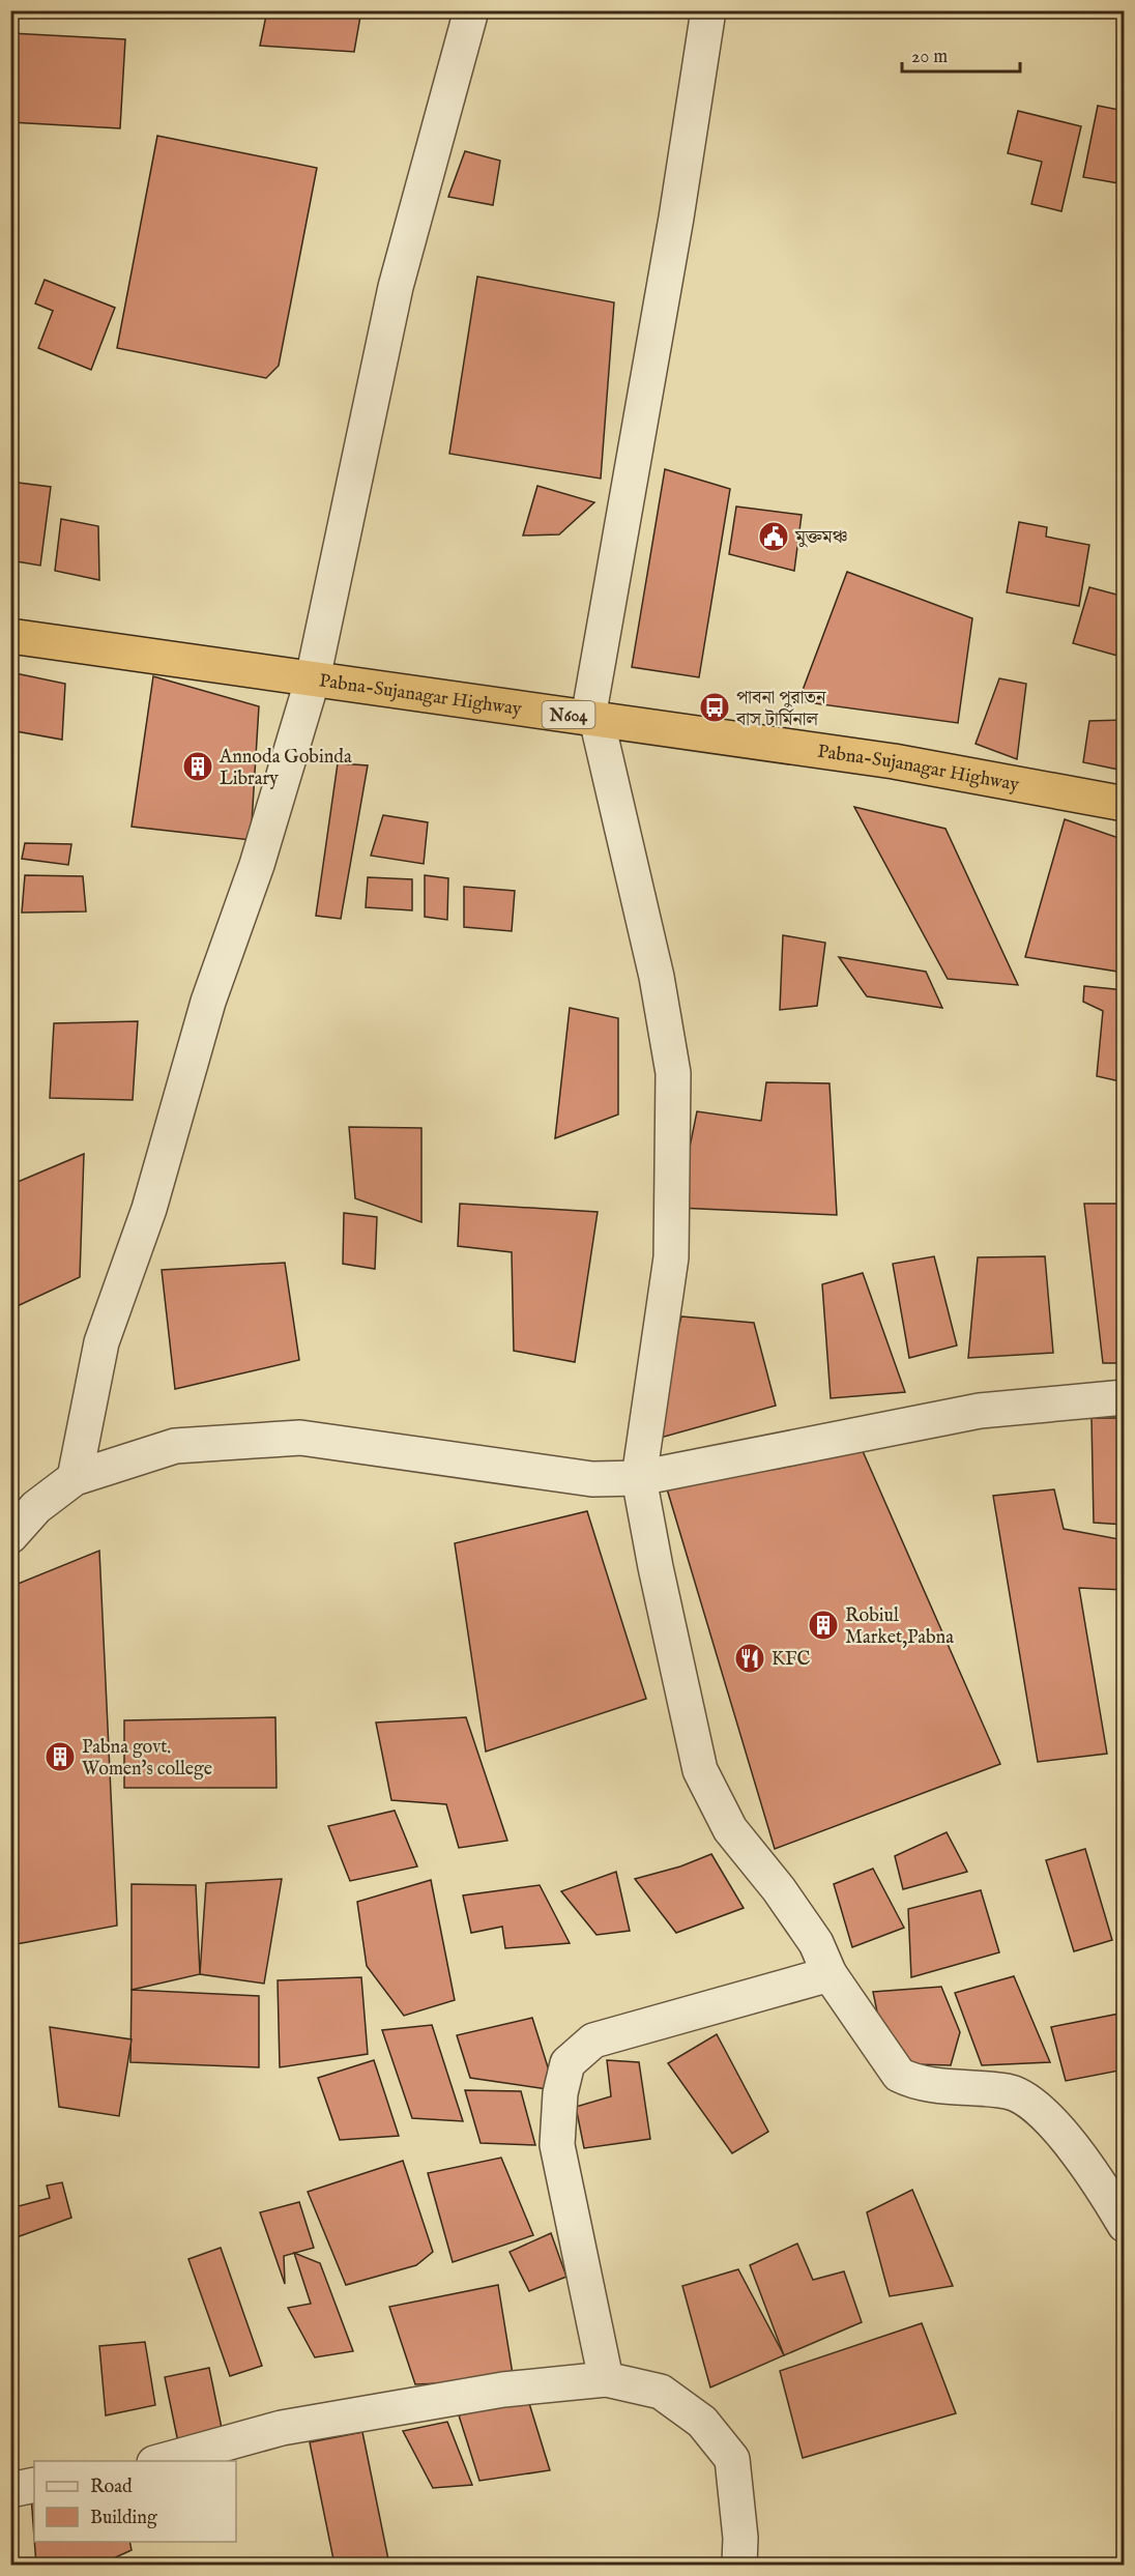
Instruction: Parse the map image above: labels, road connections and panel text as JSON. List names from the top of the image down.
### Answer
{
  "streets": {
    "highway": ["Pabna-Sujanagar Highway", "N604"]
  },
  "places": {
    "public building": ["মুক্তমঞ্চ"],
    "bus stop": ["পাবনা পুরাতন বাস টার্মিনাল"],
    "building": ["Annoda Gobinda Library", "Robiul Market,Pabna", "Pabna govt. Women's college"],
    "restaurant": ["KFC"]
  },
  "legend": ["Road", "Building"],
  "scale_bar": "20 m"
}
